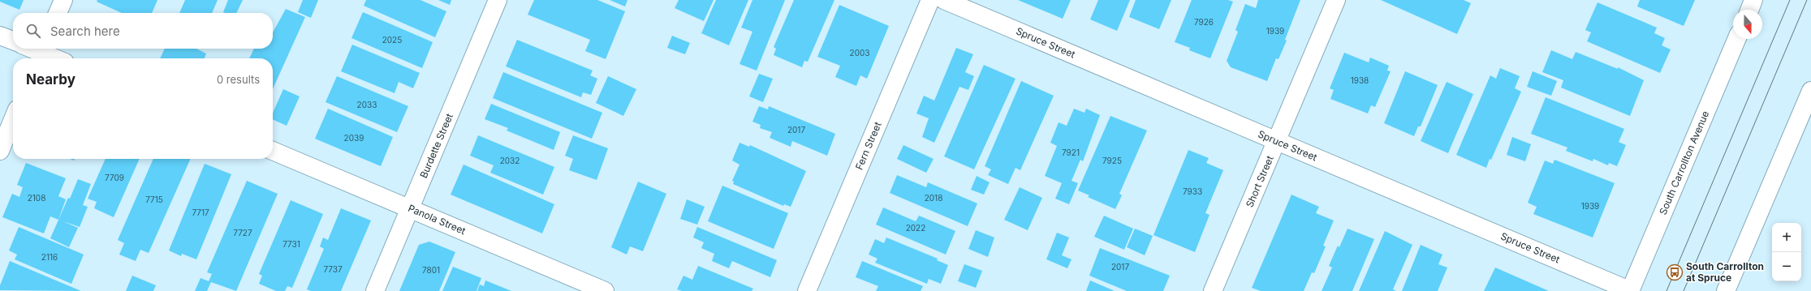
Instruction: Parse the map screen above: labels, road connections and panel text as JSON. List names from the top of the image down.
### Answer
{
  "streets": {
    "street": [
      "Spruce Street",
      "Burdette Street",
      "Fern Street",
      "South Carrollton Avenue",
      "Short Street",
      "Panola Street"
    ]
  },
  "crossings": [
    ["Spruce Street", "South Carrollton Avenue"],
    ["Spruce Street", "Short Street"],
    ["Burdette Street", "Panola Street"]
  ],
  "places": {
    "bus stop": ["South Carrollton at Spruce"]
  },
  "house_numbers": [
    "7926",
    "1939",
    "2025",
    "2003",
    "1938",
    "2033",
    "2017",
    "2039",
    "7921",
    "2032",
    "7925",
    "7709",
    "7933",
    "2108",
    "2018",
    "7715",
    "1939",
    "7717",
    "2022",
    "7727",
    "7731",
    "2116",
    "2017",
    "7737",
    "7801"
  ],
  "north": "bottom",
  "page": {
    "search": "Search here",
    "heading": ["Nearby", "0 results"],
    "map_buttons": ["+", "−"]
  }
}
